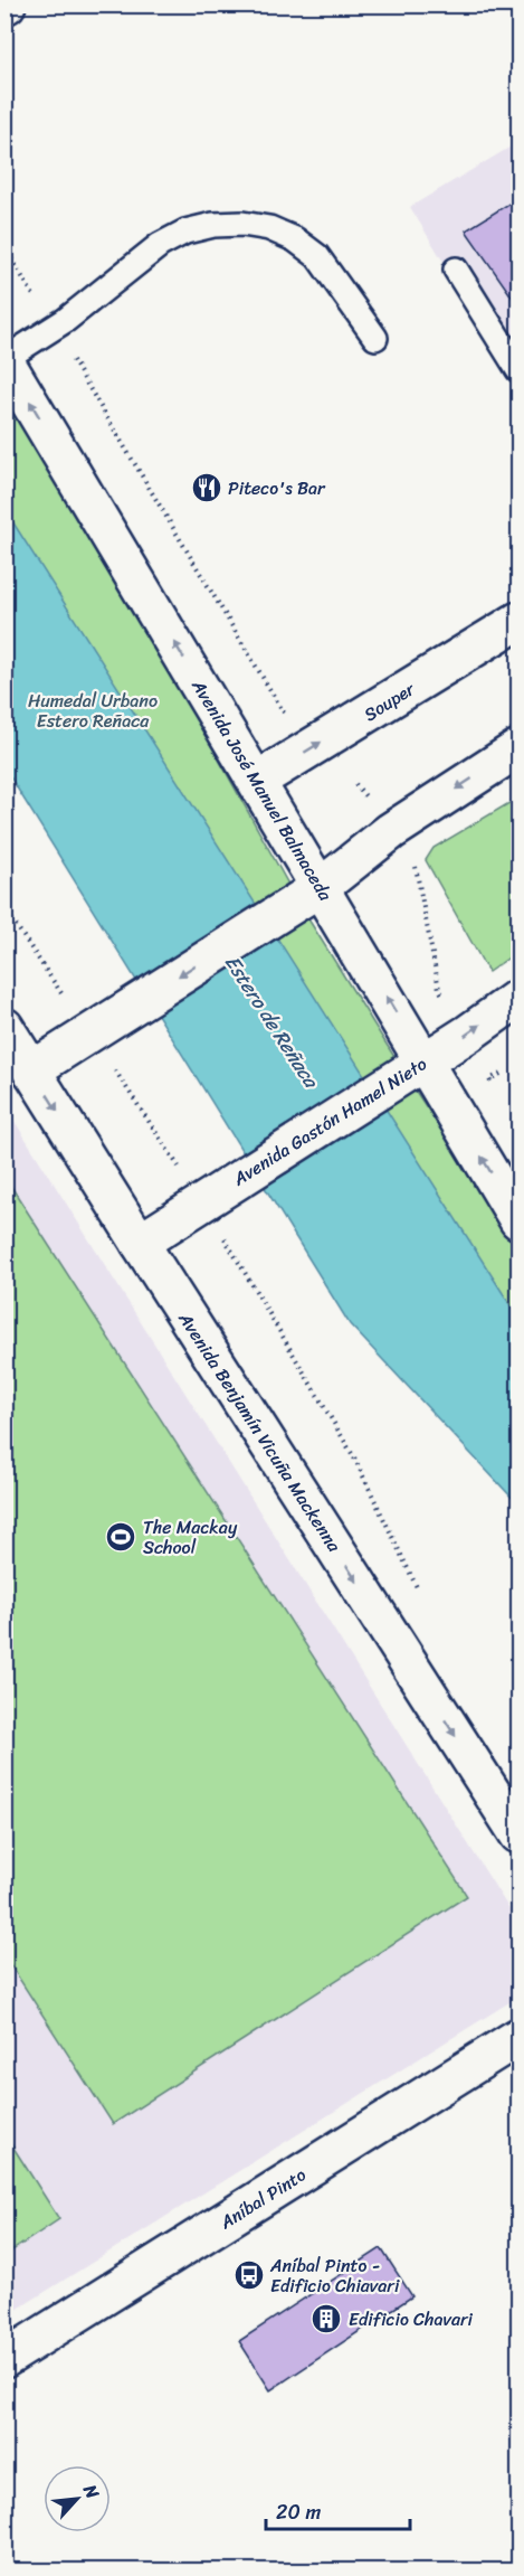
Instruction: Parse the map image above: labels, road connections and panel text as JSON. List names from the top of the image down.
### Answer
{
  "streets": {
    "main road": [
      "Souper",
      "Avenida José Manuel Balmaceda",
      "Avenida Gastón Hamel Nieto",
      "Avenida Benjamín Vicuña Mackenna",
      "Aníbal Pinto"
    ]
  },
  "crossings": [
    ["Souper", "Avenida José Manuel Balmaceda"],
    ["Avenida José Manuel Balmaceda", "Avenida Gastón Hamel Nieto"],
    ["Avenida Gastón Hamel Nieto", "Avenida Benjamín Vicuña Mackenna"]
  ],
  "one_way": ["Avenida José Manuel Balmaceda", "Avenida Benjamín Vicuña Mackenna"],
  "water": ["Estero de Reñaca"],
  "parks": ["Humedal Urbano Estero Reñaca"],
  "places": {
    "restaurant": ["Piteco's Bar"],
    "sports": ["The Mackay School"],
    "bus stop": ["Aníbal Pinto - Edificio Chiavari"],
    "building": ["Edificio Chavari"]
  },
  "scale_bar": "20 m",
  "north": "top right"
}
